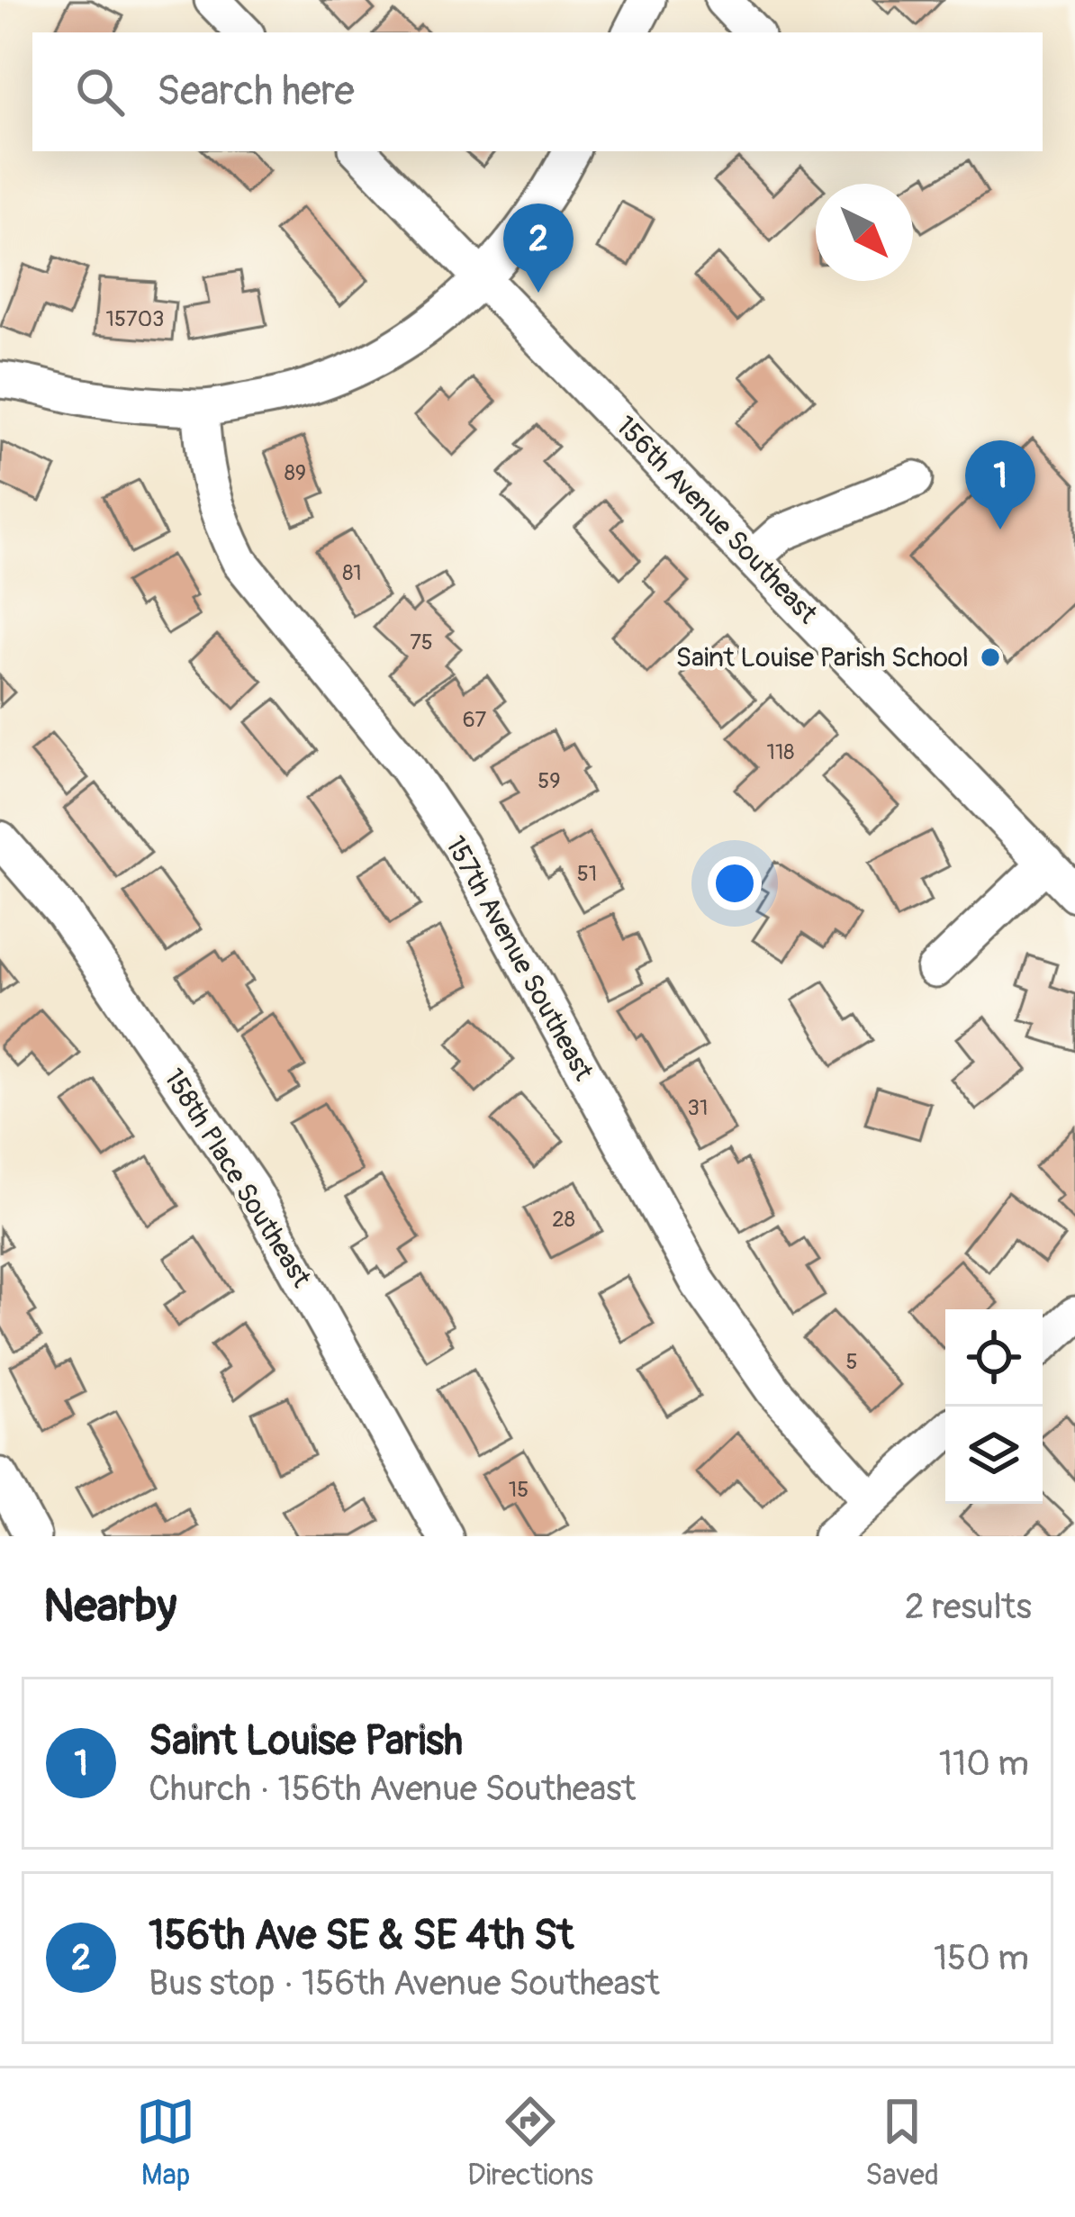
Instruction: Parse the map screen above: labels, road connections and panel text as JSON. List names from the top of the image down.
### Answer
{
  "streets": {
    "street": ["156th Avenue Southeast", "157th Avenue Southeast", "158th Place Southeast"]
  },
  "places": ["Saint Louise Parish School"],
  "house_numbers": [
    "15703",
    "89",
    "81",
    "75",
    "67",
    "118",
    "59",
    "51",
    "31",
    "28",
    "5",
    "15"
  ],
  "north": "bottom right",
  "page": {
    "search": "Search here",
    "pins": ["2", "1"],
    "heading": ["Nearby", "2 results"],
    "list": [
      {
        "mark": "1",
        "name": "Saint Louise Parish",
        "note": "Church · 156th Avenue Southeast",
        "value": "110 m"
      },
      {
        "mark": "2",
        "name": "156th Ave SE & SE 4th St",
        "note": "Bus stop · 156th Avenue Southeast",
        "value": "150 m"
      }
    ],
    "nav": ["Map", "Directions", "Saved"]
  }
}
